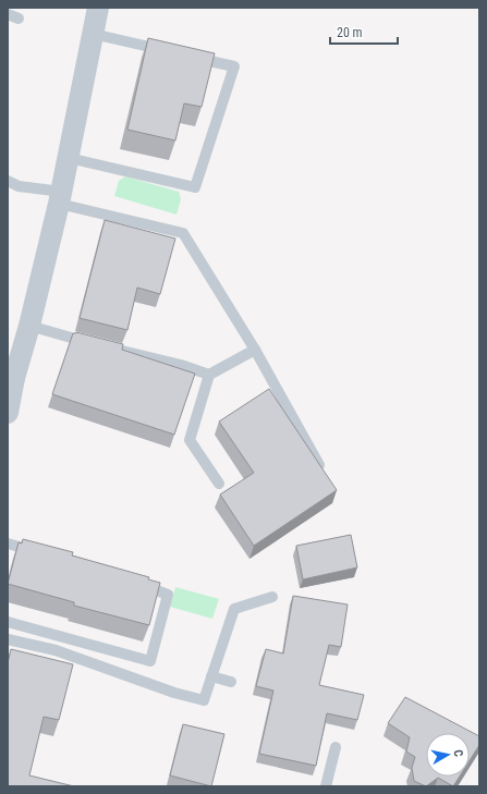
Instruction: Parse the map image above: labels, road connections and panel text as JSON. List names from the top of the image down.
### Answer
{
  "scale_bar": "20 m",
  "north": "right"
}
